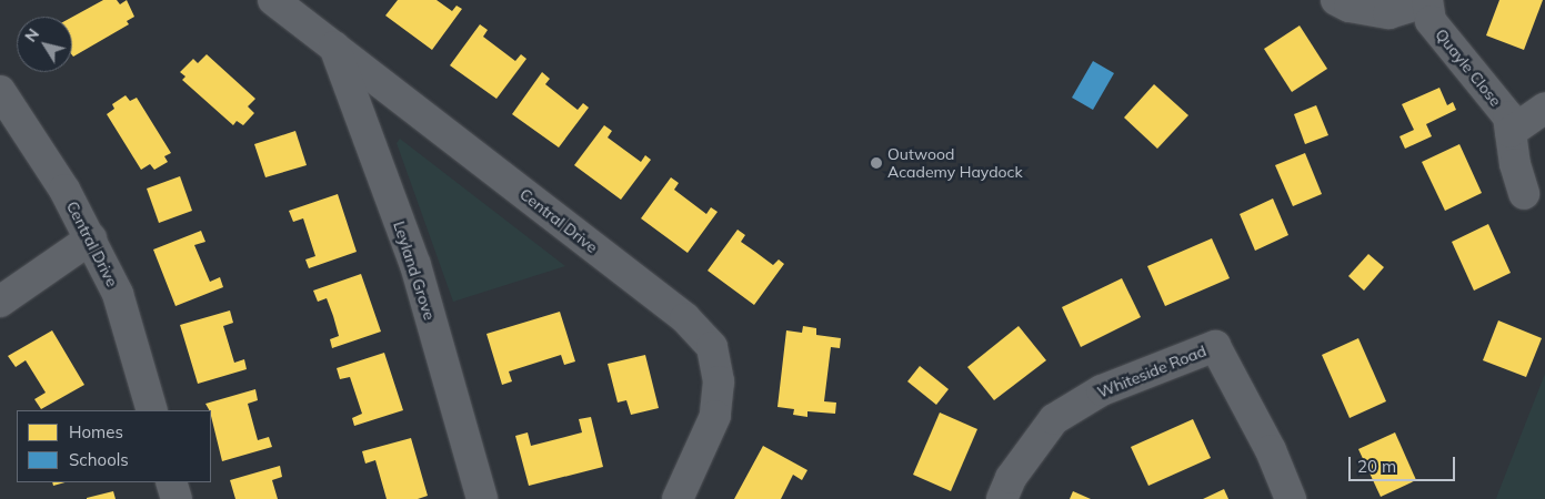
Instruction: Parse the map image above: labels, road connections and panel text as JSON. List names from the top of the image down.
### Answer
{
  "streets": {
    "street": [
      "Quayle Close",
      "Central Drive",
      "Leyland Grove",
      "Whiteside Road"
    ]
  },
  "crossings": [
    ["Central Drive", "Leyland Grove"]
  ],
  "places": ["Outwood Academy Haydock"],
  "legend": ["Homes", "Schools"],
  "scale_bar": "20 m",
  "north": "top left"
}
